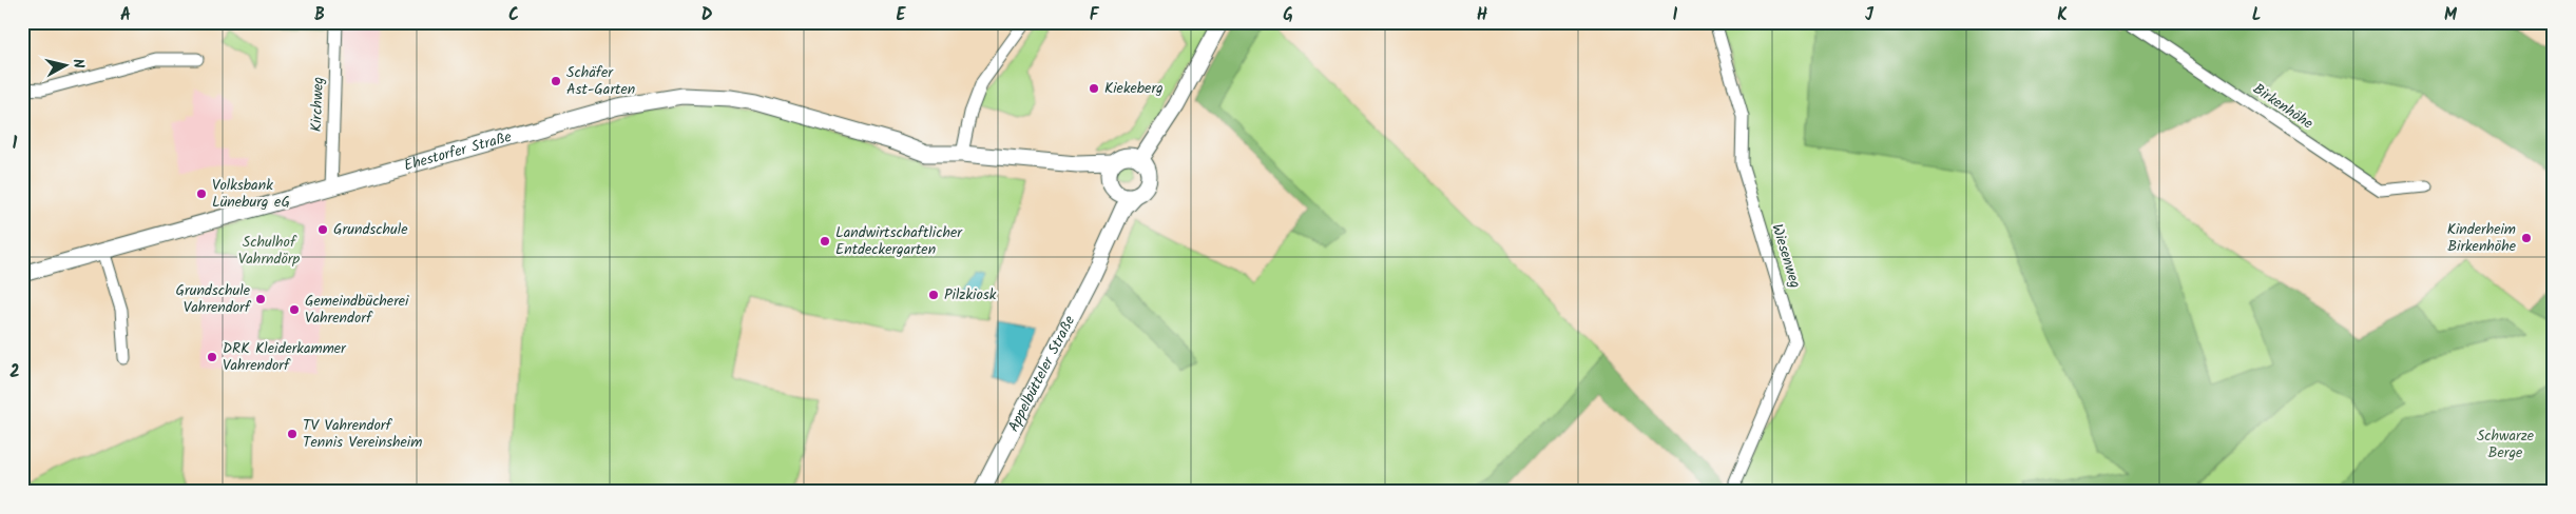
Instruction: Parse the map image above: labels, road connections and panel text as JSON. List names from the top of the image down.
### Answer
{
  "streets": {
    "street": [
      "Kirchweg",
      "Birkenhöhe",
      "Ehestorfer Straße",
      "Wiesenweg",
      "Appelbütteler Straße"
    ]
  },
  "crossings": [
    ["Kirchweg", "Ehestorfer Straße"],
    ["Ehestorfer Straße", "Appelbütteler Straße"]
  ],
  "parks": ["Schulhof Vahrndörp", "Schwarze Berge"],
  "places": [
    "Schäfer Ast-Garten",
    "Kiekeberg",
    "Volksbank Lüneburg eG",
    "Grundschule",
    "Kinderheim Birkenhöhe",
    "Landwirtschaftlicher Entdeckergarten",
    "Pilzkiosk",
    "Grundschule Vahrendorf",
    "Gemeindbücherei Vahrendorf",
    "DRK Kleiderkammer Vahrendorf",
    "TV Vahrendorf Tennis Vereinsheim"
  ],
  "north": "right",
  "grid": {
    "columns": [
      "A",
      "B",
      "C",
      "D",
      "E",
      "F",
      "G",
      "H",
      "I",
      "J",
      "K",
      "L",
      "M"
    ],
    "rows": ["1", "2"]
  }
}
